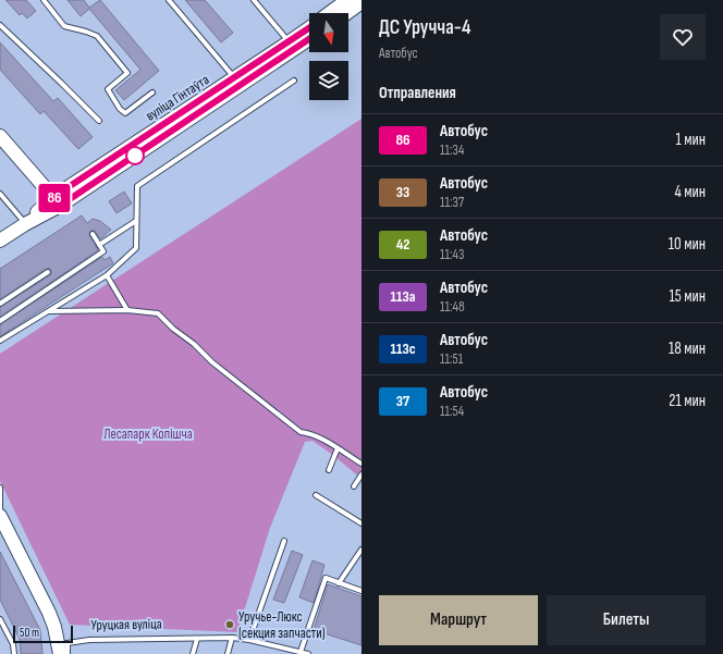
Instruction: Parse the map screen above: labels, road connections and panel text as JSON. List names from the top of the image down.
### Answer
{
  "streets": {
    "main road": ["вуліца Гінтаўта"],
    "lane": ["Уруцкая вуліца"]
  },
  "parks": ["Лесапарк Копішча"],
  "places": ["Уручье-Люкс (секция запчасти)"],
  "lines": ["bus line 86"],
  "scale_bar": "50 m",
  "north": "bottom",
  "page": {
    "on_map": "86",
    "heading": [
      ["ДС Уручча-4", "Автобус"],
      "Отправления"
    ],
    "list": [
      {
        "mark": "86",
        "name": "Автобус",
        "note": "11:34",
        "value": "1 мин"
      },
      {
        "mark": "33",
        "name": "Автобус",
        "note": "11:37",
        "value": "4 мин"
      },
      {
        "mark": "42",
        "name": "Автобус",
        "note": "11:43",
        "value": "10 мин"
      },
      {
        "mark": "113а",
        "name": "Автобус",
        "note": "11:48",
        "value": "15 мин"
      },
      {
        "mark": "113с",
        "name": "Автобус",
        "note": "11:51",
        "value": "18 мин"
      },
      {
        "mark": "37",
        "name": "Автобус",
        "note": "11:54",
        "value": "21 мин"
      }
    ],
    "buttons": ["Маршрут", "Билеты"],
    "scale": "50 m"
  }
}
